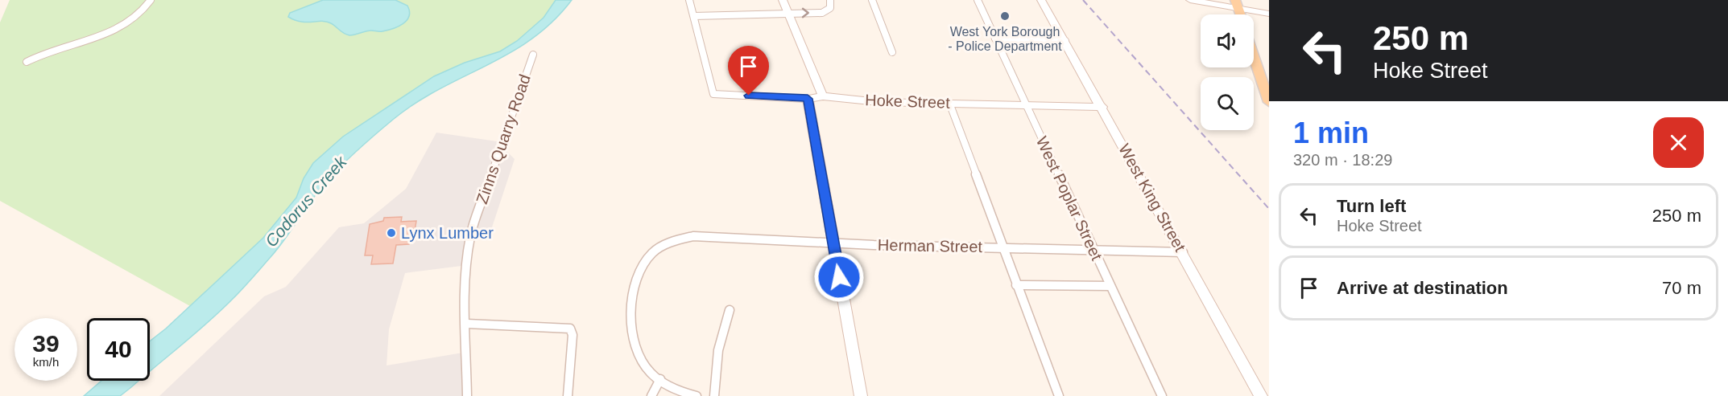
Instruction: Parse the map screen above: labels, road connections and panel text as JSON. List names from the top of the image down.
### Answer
{
  "streets": {
    "street": [
      "Hoke Street",
      "Zinns Quarry Road",
      "West King Street",
      "West Poplar Street",
      "Herman Street"
    ]
  },
  "crossings": [
    ["Hoke Street", "West King Street"],
    ["Hoke Street", "West Poplar Street"],
    ["West King Street", "Herman Street"],
    ["West Poplar Street", "Herman Street"]
  ],
  "water": ["Codorus Creek"],
  "places": ["West York Borough - Police Department", "Lynx Lumber"],
  "page": {
    "turn": ["250 m", "Hoke Street"],
    "heading": ["1 min", "320 m · 18:29"],
    "list": [
      {
        "name": "Turn left",
        "note": "Hoke Street",
        "value": "250 m"
      },
      {
        "name": "Arrive at destination",
        "value": "70 m"
      }
    ],
    "speed": "39 km/h",
    "limit": "40"
  }
}
